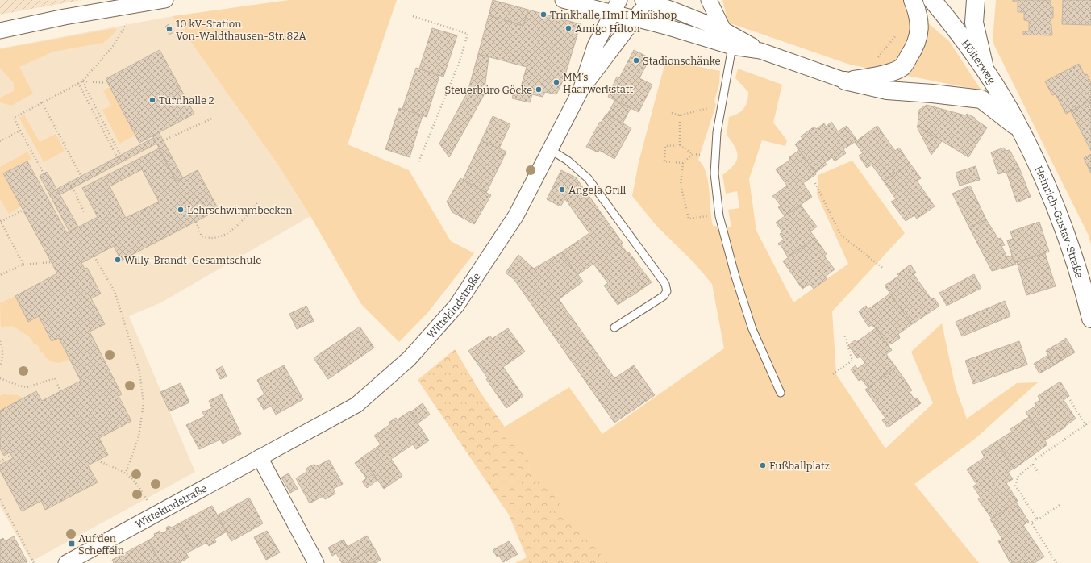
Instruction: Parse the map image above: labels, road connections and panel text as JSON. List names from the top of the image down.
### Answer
{
  "streets": {
    "street": ["Hölterweg", "Heinrich-Gustav-Straße", "Wittekindstraße"]
  },
  "crossings": [
    ["Hölterweg", "Heinrich-Gustav-Straße"]
  ],
  "places": {
    "other": [
      "Trinkhalle HmH Minishop",
      "Amigo Hilton",
      "10 kV-Station Von-Waldthausen-Str. 82A",
      "Stadionschänke",
      "MM’s Haarwerkstatt",
      "Steuerbüro Göcke",
      "Turnhalle 2",
      "Angela Grill",
      "Lehrschwimmbecken",
      "Willy-Brandt-Gesamtschule",
      "Fußballplatz"
    ],
    "transit": ["Auf den Scheffeln"]
  }
}
